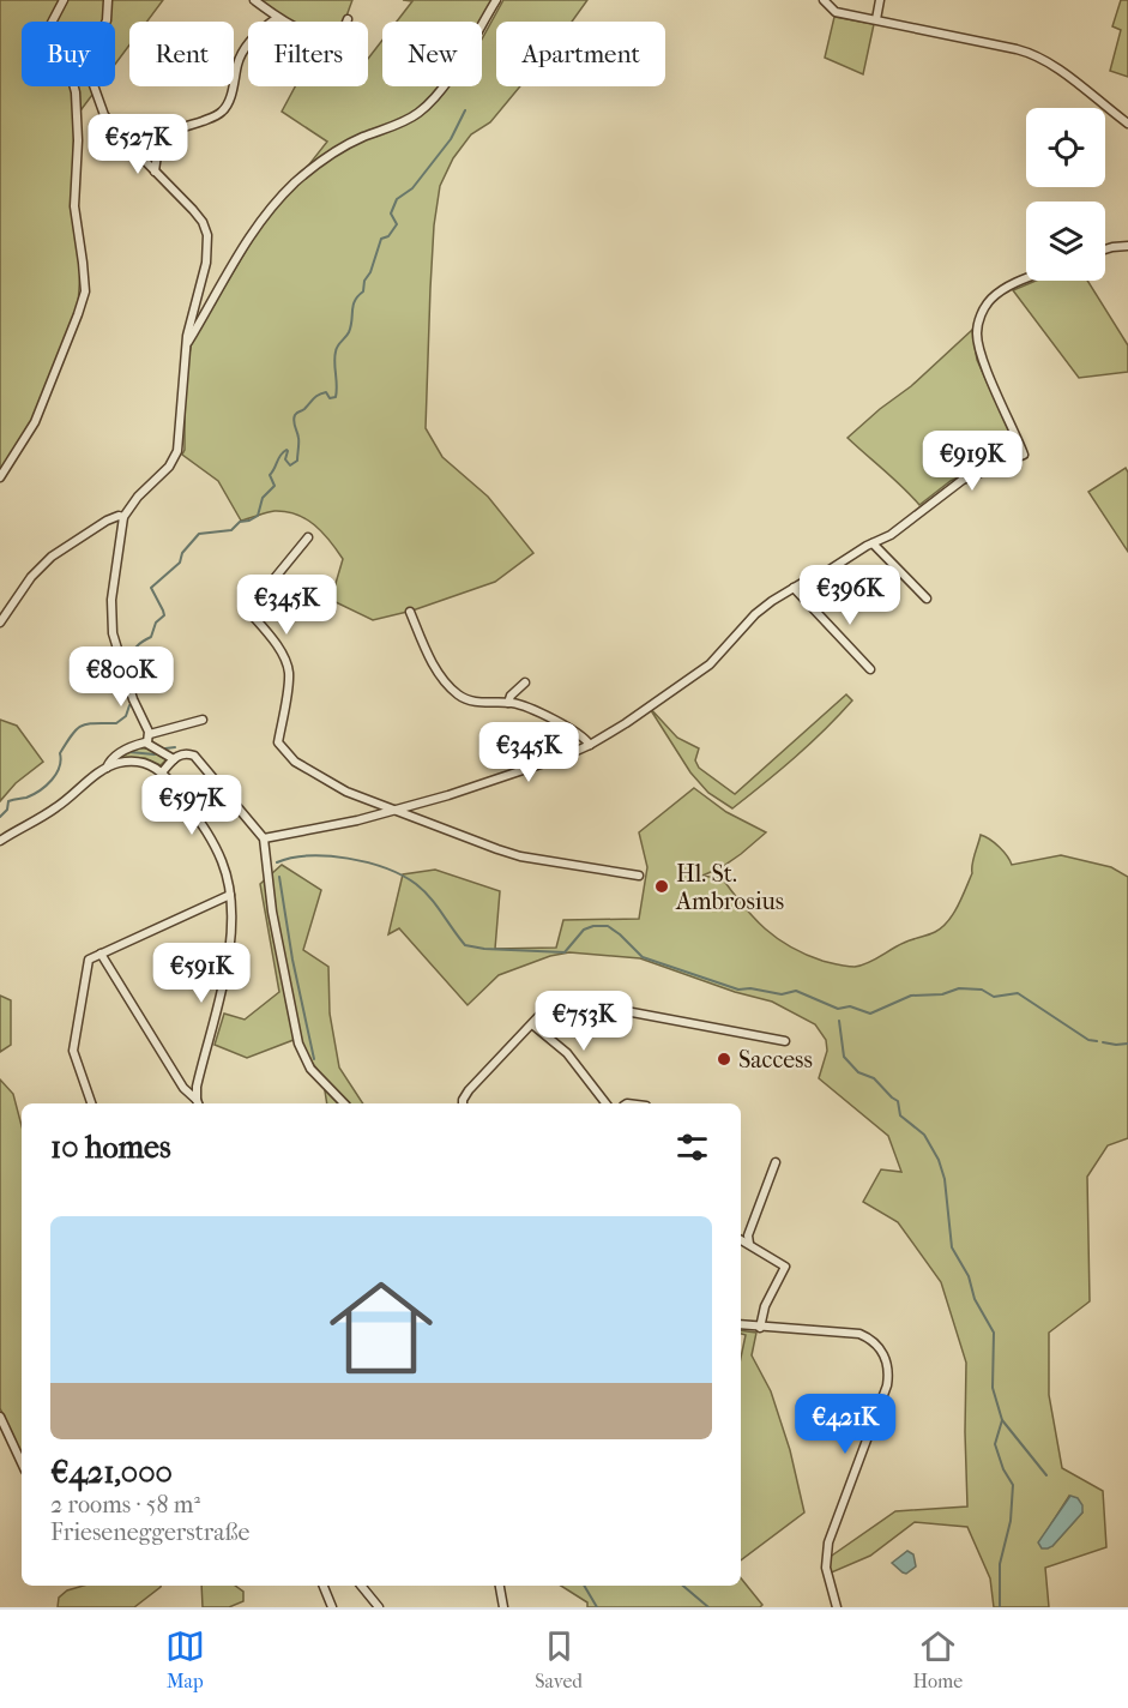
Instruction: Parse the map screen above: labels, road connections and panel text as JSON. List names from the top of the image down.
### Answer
{
  "places": ["Hl. St. Ambrosius", "Saccess"],
  "page": {
    "chip": [
      "Buy",
      "Rent",
      "Filters",
      "New",
      "Apartment"
    ],
    "price": [
      "€527K",
      "€919K",
      "€396K",
      "€345K",
      "€800K",
      "€345K",
      "€597K",
      "€591K",
      "€753K",
      "€421K"
    ],
    "heading": "10 homes",
    "list": [
      {
        "name": "€421,000",
        "note": "2 rooms · 58 m² · Frieseneggerstraße"
      }
    ],
    "tabs": ["Map", "Saved", "Home"]
  }
}
